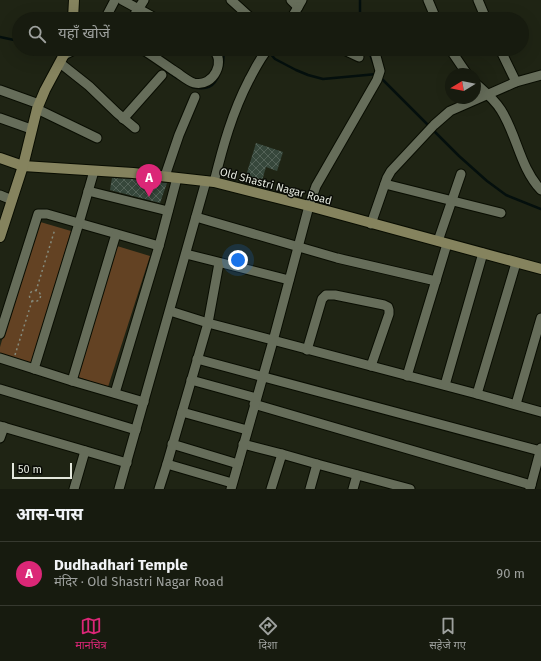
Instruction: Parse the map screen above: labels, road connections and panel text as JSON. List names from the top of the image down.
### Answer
{
  "streets": {
    "street": ["Old Shastri Nagar Road"]
  },
  "scale_bar": "50 m",
  "north": "left",
  "page": {
    "search": "यहाँ खोजें",
    "pins": "A",
    "scale": "50 m",
    "heading": "आस-पास",
    "list": [
      {
        "mark": "A",
        "name": "Dudhadhari Temple",
        "note": "मंदिर · Old Shastri Nagar Road",
        "value": "90 m"
      }
    ],
    "nav": ["मानचित्र", "दिशा", "सहेजे गए"]
  }
}
